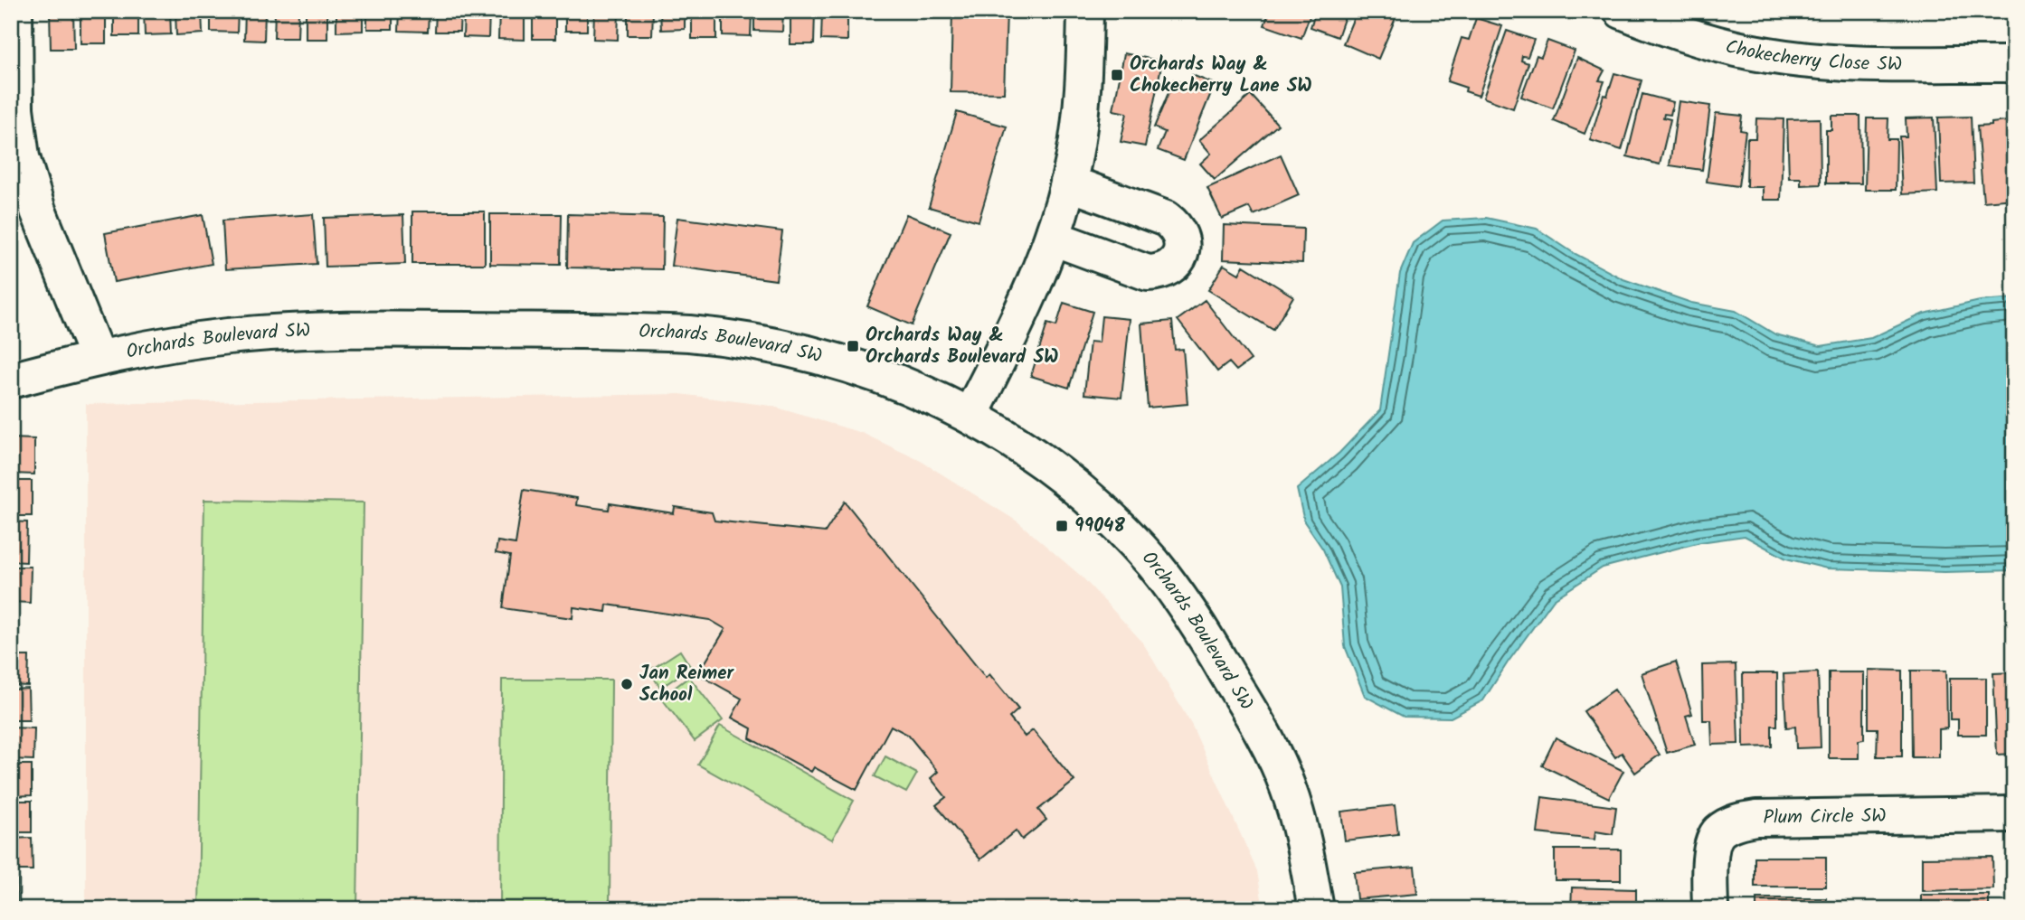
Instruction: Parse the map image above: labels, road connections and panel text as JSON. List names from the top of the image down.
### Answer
{
  "streets": {
    "street": ["Chokecherry Close SW", "Orchards Boulevard SW", "Plum Circle SW"]
  },
  "places": {
    "transit": ["Orchards Way & Chokecherry Lane SW", "Orchards Way & Orchards Boulevard SW", "99048"],
    "other": ["Jan Reimer School"]
  }
}
